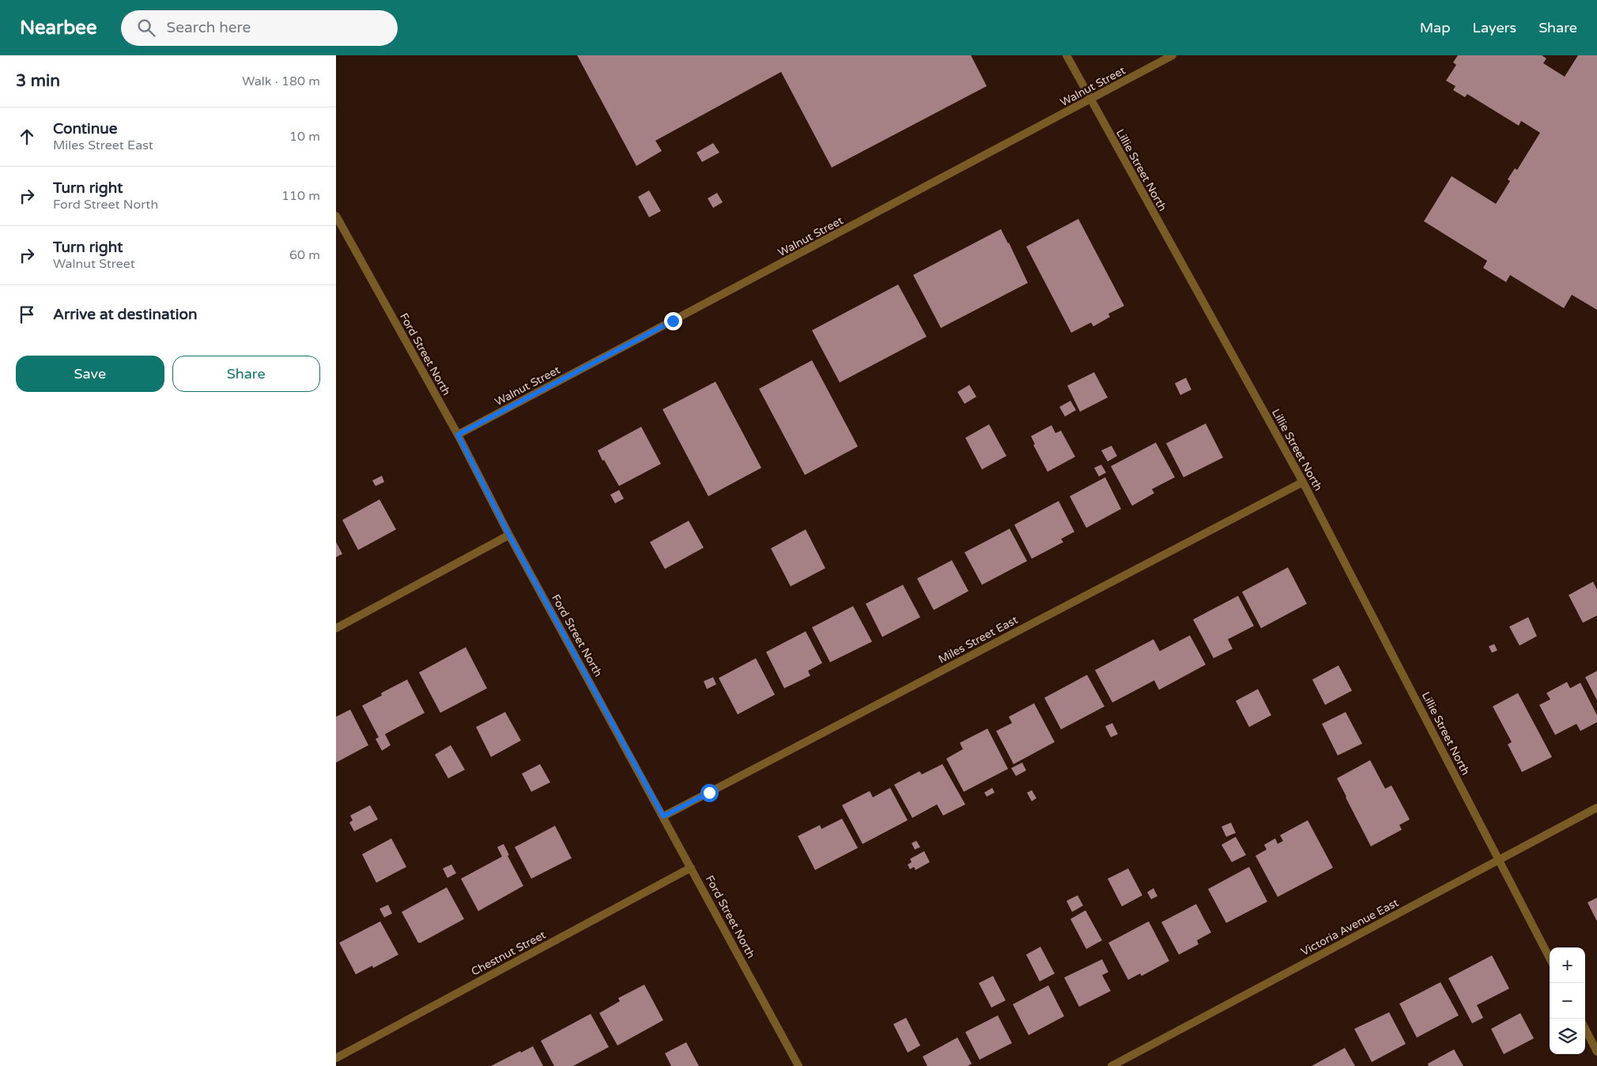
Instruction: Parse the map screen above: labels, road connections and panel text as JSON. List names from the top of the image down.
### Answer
{
  "streets": {
    "street": [
      "Walnut Street",
      "Lillie Street North",
      "Ford Street North",
      "Miles Street East",
      "Victoria Avenue East",
      "Chestnut Street"
    ]
  },
  "crossings": [
    ["Walnut Street", "Lillie Street North"],
    ["Walnut Street", "Ford Street North"],
    ["Lillie Street North", "Miles Street East"],
    ["Lillie Street North", "Victoria Avenue East"],
    ["Ford Street North", "Miles Street East"],
    ["Ford Street North", "Chestnut Street"]
  ],
  "page": {
    "header": "Nearbee",
    "search": "Search here",
    "nav": ["Map", "Layers", "Share"],
    "heading": ["3 min", "Walk · 180 m"],
    "list": [
      ["Continue", "Miles Street East", "10 m"],
      ["Turn right", "Ford Street North", "110 m"],
      ["Turn right", "Walnut Street", "60 m"],
      "Arrive at destination"
    ],
    "buttons": ["Save", "Share"],
    "map_buttons": ["+", "−"]
  }
}
